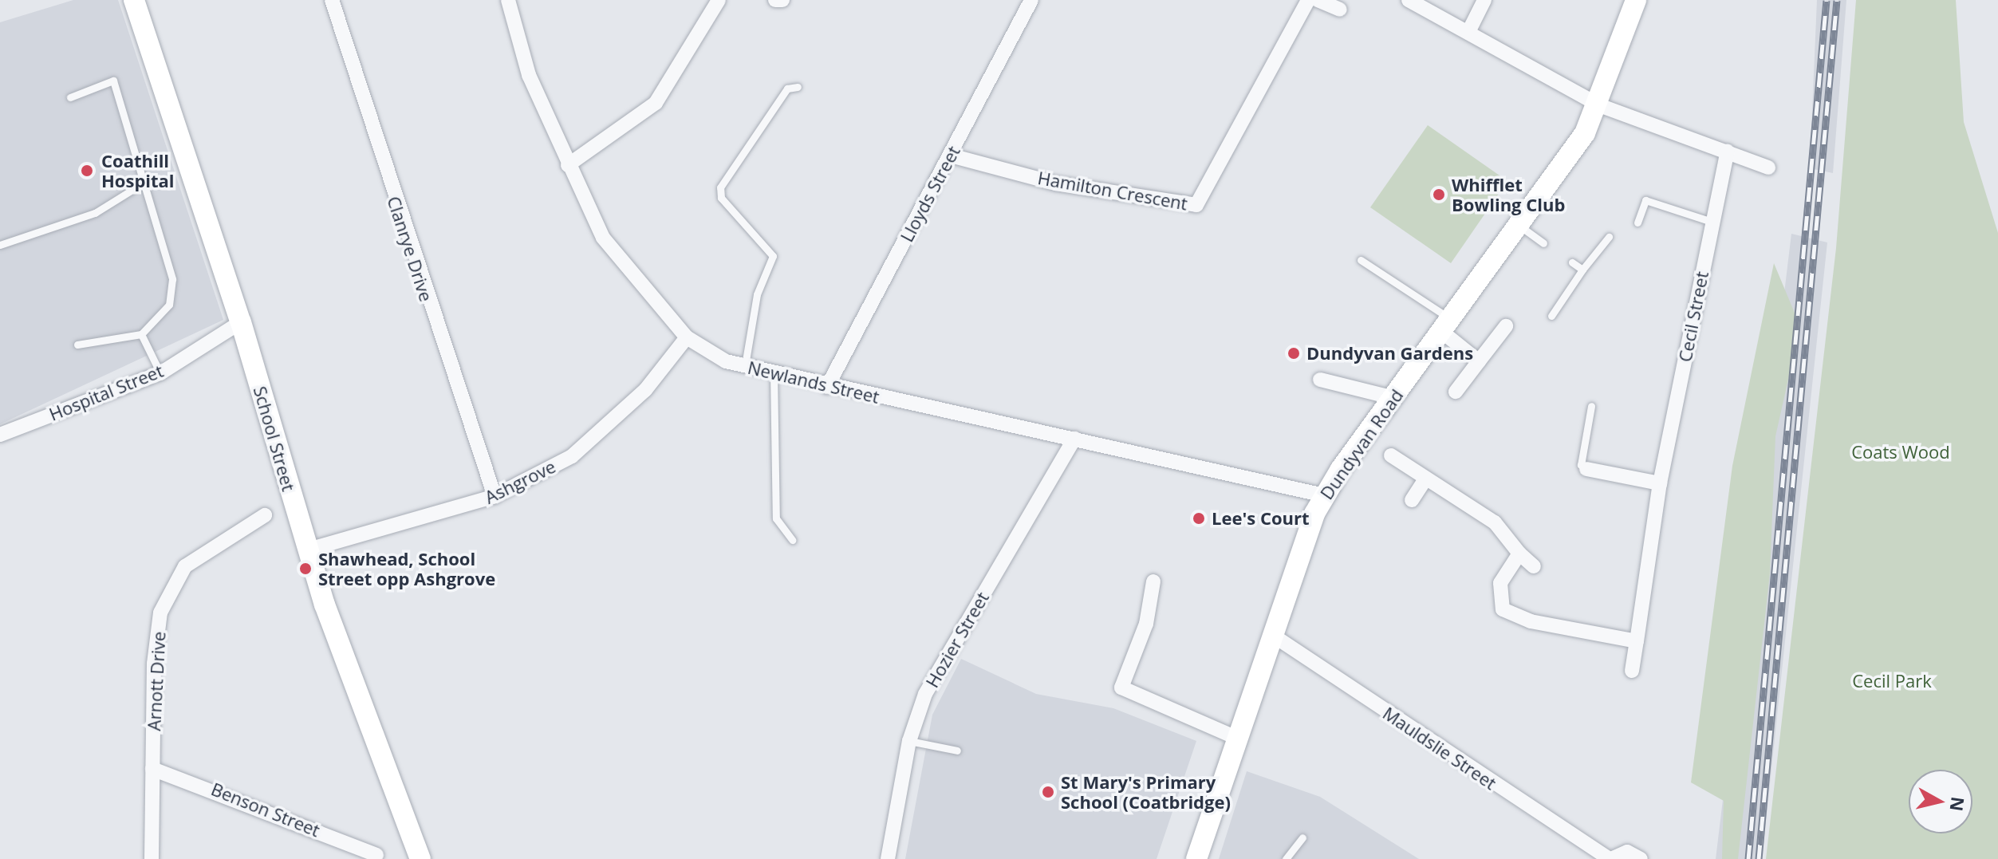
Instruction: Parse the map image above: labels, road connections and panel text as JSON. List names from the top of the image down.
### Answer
{
  "streets": {
    "main road": ["School Street", "Dundyvan Road"],
    "street": [
      "Hamilton Crescent",
      "Lloyds Street",
      "Clanrye Drive",
      "Cecil Street",
      "Newlands Street",
      "Hospital Street",
      "Ashgrove",
      "Hozier Street",
      "Arnott Drive",
      "Mauldslie Street",
      "Benson Street"
    ]
  },
  "crossings": [
    ["Hamilton Crescent", "Lloyds Street"],
    ["Lloyds Street", "Newlands Street"],
    ["Clanrye Drive", "Ashgrove"],
    ["Newlands Street", "Dundyvan Road"],
    ["Newlands Street", "Ashgrove"],
    ["Newlands Street", "Hozier Street"],
    ["Hospital Street", "School Street"],
    ["School Street", "Ashgrove"],
    ["Dundyvan Road", "Mauldslie Street"],
    ["Arnott Drive", "Benson Street"]
  ],
  "parks": ["Coats Wood", "Cecil Park"],
  "places": [
    "Coathill Hospital",
    "Whifflet Bowling Club",
    "Dundyvan Gardens",
    "Lee's Court",
    "Shawhead, School Street opp Ashgrove",
    "St Mary's Primary School (Coatbridge)"
  ],
  "north": "right"
}
